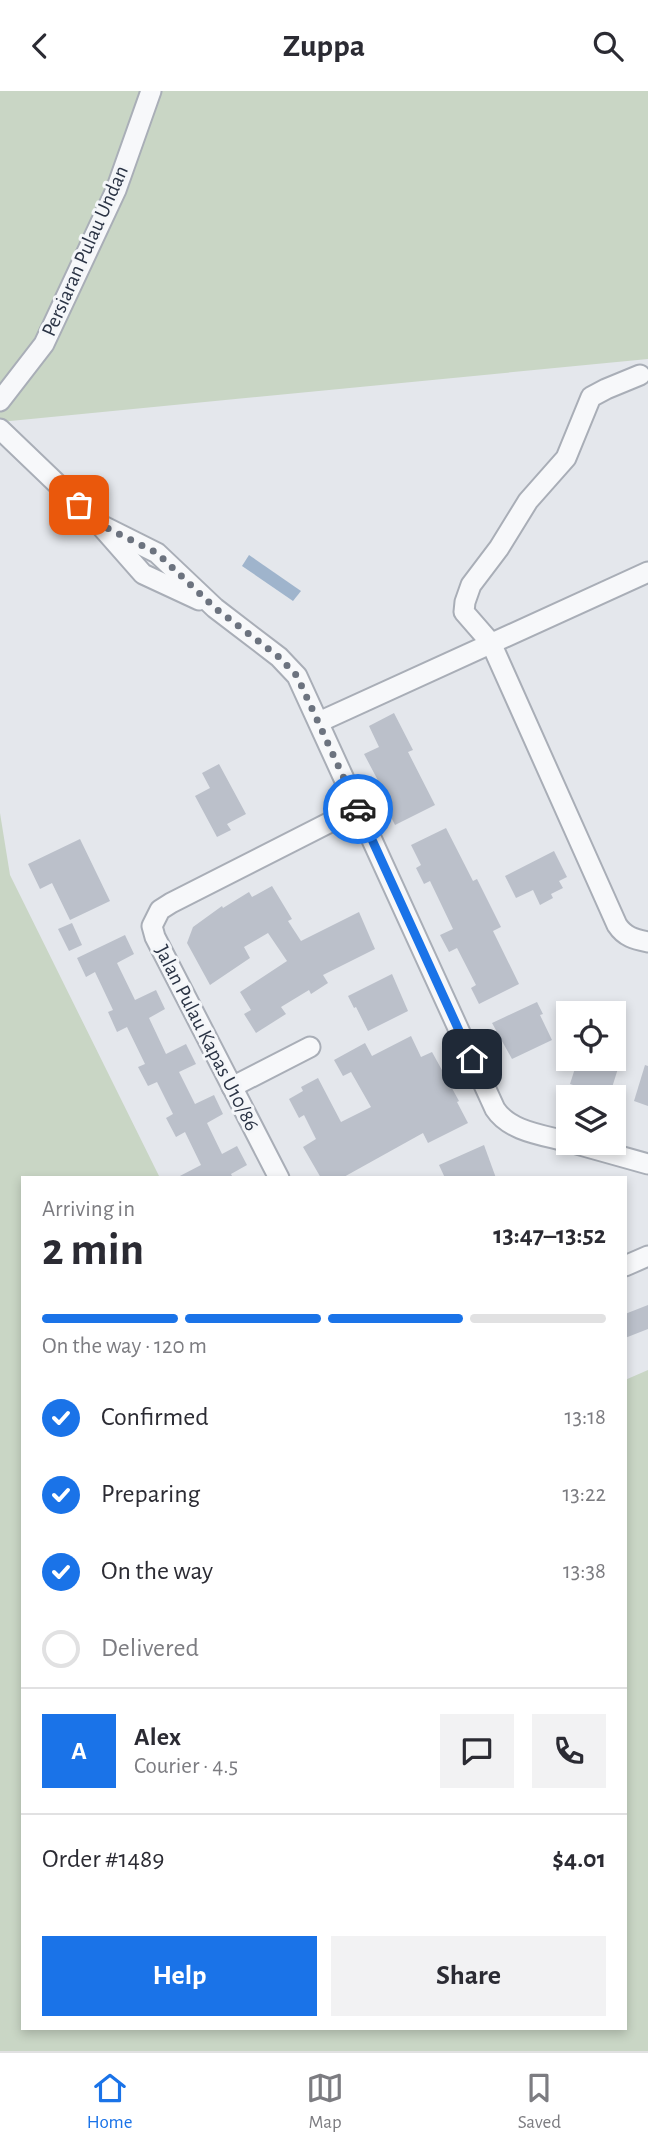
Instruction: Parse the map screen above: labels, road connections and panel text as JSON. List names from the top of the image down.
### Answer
{
  "streets": {
    "street": ["Persiaran Pulau Undan", "Jalan Pulau Kapas U10/86"]
  },
  "page": {
    "header": "Zuppa",
    "heading": ["2 min", "Arriving in", "13:47–13:52"],
    "panel": [
      "Alex",
      "Courier · 4.5",
      "Order #1489",
      "$4.01"
    ],
    "bar": "On the way · 120 m",
    "list": [
      ["Confirmed", "13:18"],
      ["Preparing", "13:22"],
      ["On the way", "13:38"],
      "Delivered"
    ],
    "round": "A",
    "buttons": ["Help", "Share"],
    "tabs": ["Home", "Map", "Saved"]
  }
}
